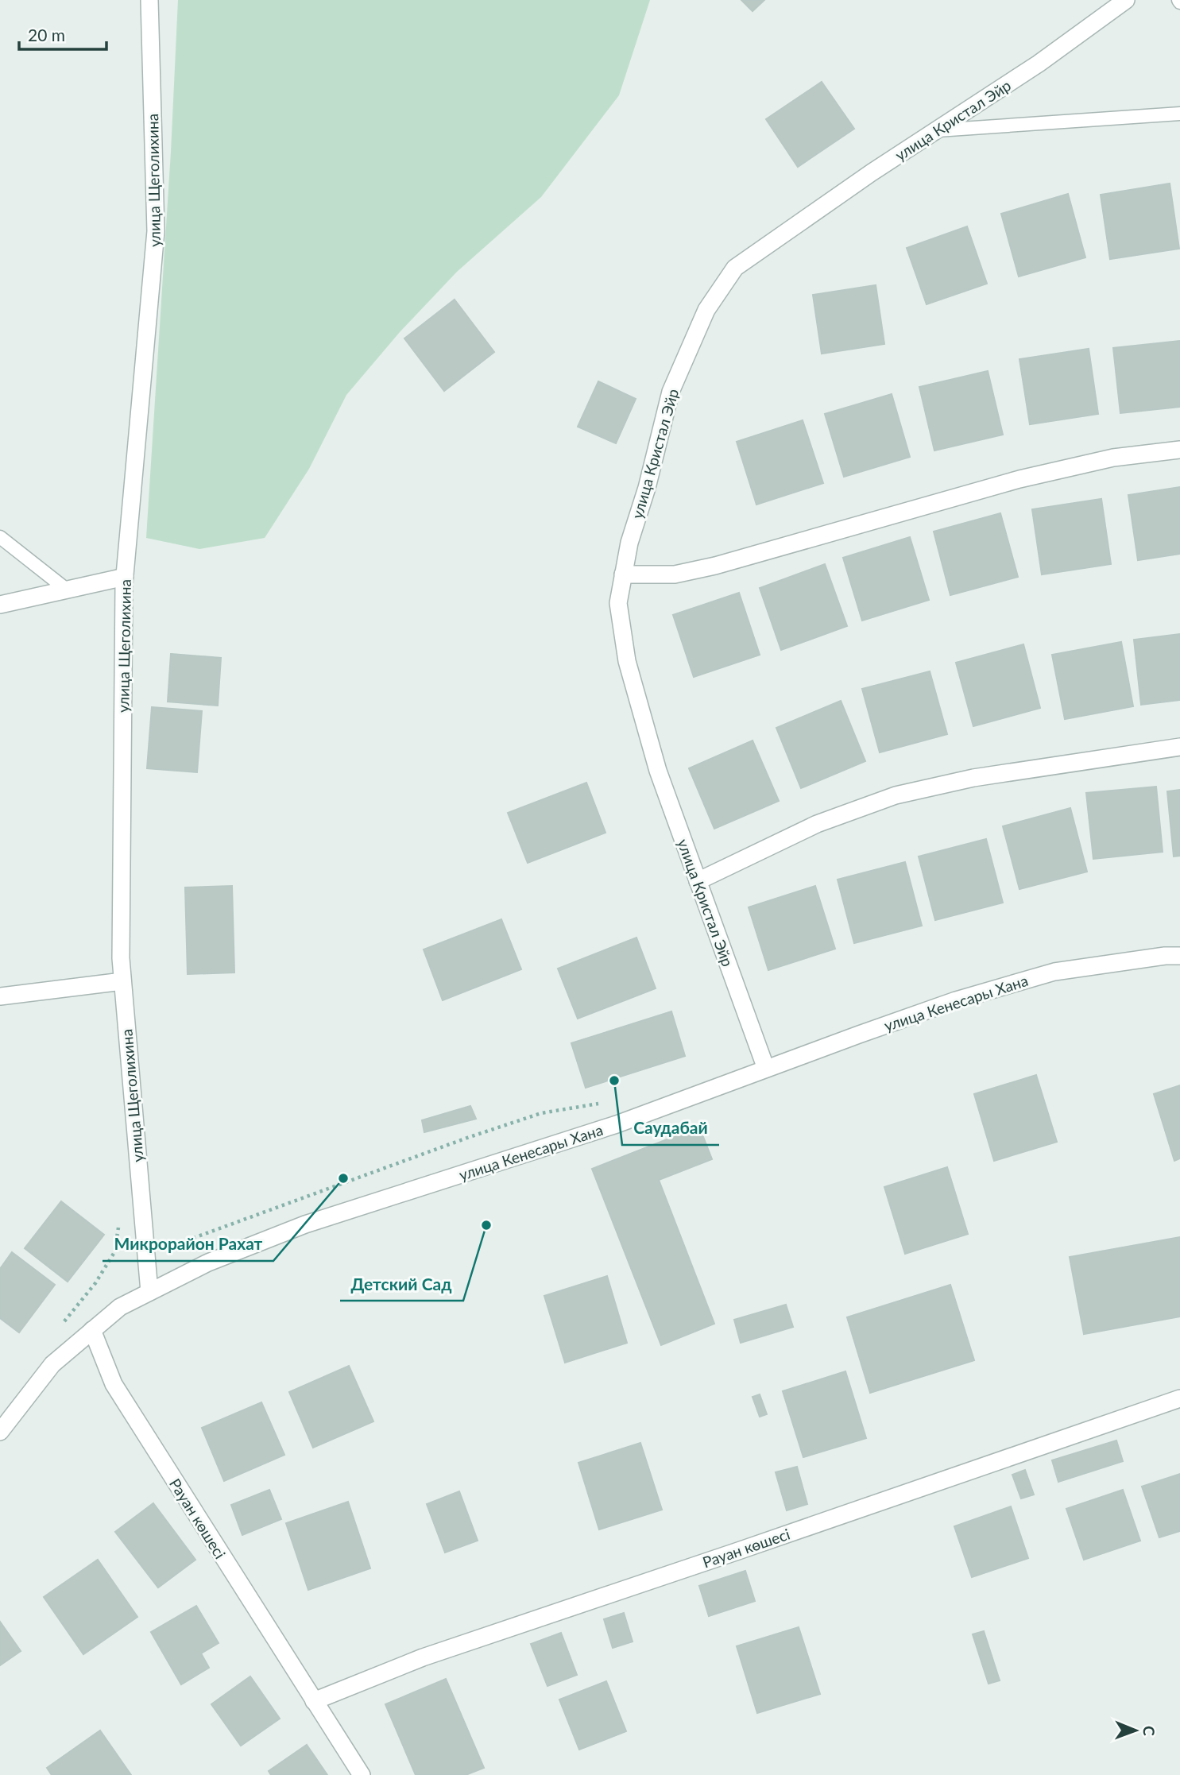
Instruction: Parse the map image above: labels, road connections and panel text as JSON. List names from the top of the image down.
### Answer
{
  "streets": {
    "street": [
      "улица Кристал Эйр",
      "улица Щеголихина",
      "улица Кенесары Хана",
      "Рауан көшесі"
    ]
  },
  "crossings": [
    ["улица Кристал Эйр", "улица Кенесары Хана"],
    ["улица Щеголихина", "улица Кенесары Хана"],
    ["улица Кенесары Хана", "Рауан көшесі"]
  ],
  "places": ["Саудабай", "Микрорайон Рахат", "Детский Сад"],
  "scale_bar": "20 m",
  "north": "right"
}
